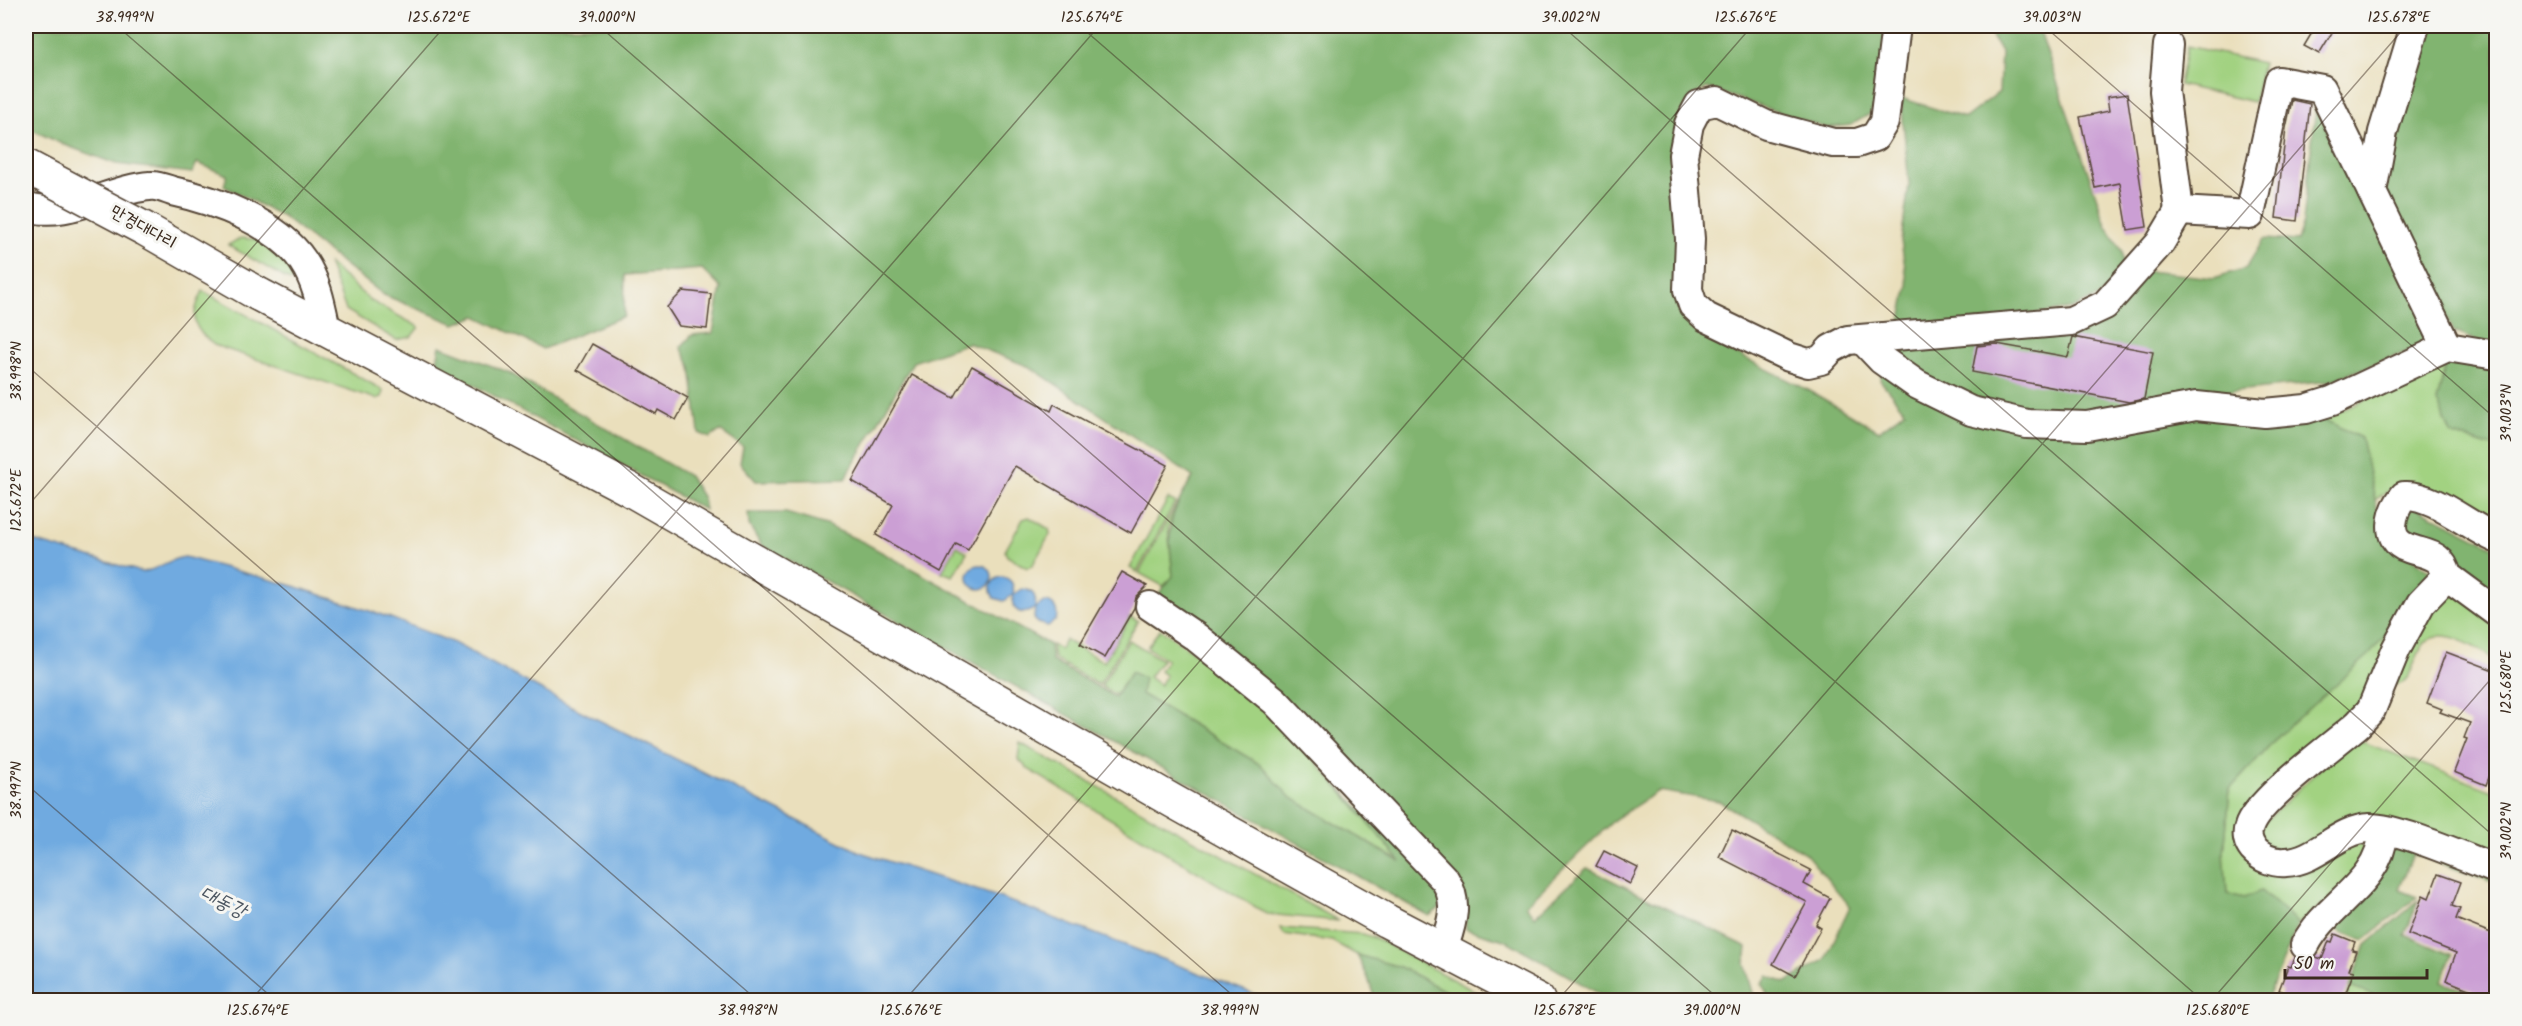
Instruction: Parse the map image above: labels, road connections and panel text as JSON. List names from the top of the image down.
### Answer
{
  "streets": {
    "highway": ["만경대다리"]
  },
  "water": ["대동강"],
  "scale_bar": "50 m",
  "coordinates": [
    "38.999°N",
    "125.672°E",
    "39.000°N",
    "125.674°E",
    "39.002°N",
    "125.676°E",
    "39.003°N",
    "125.678°E",
    "38.998°N",
    "125.680°E",
    "38.997°N"
  ]
}
